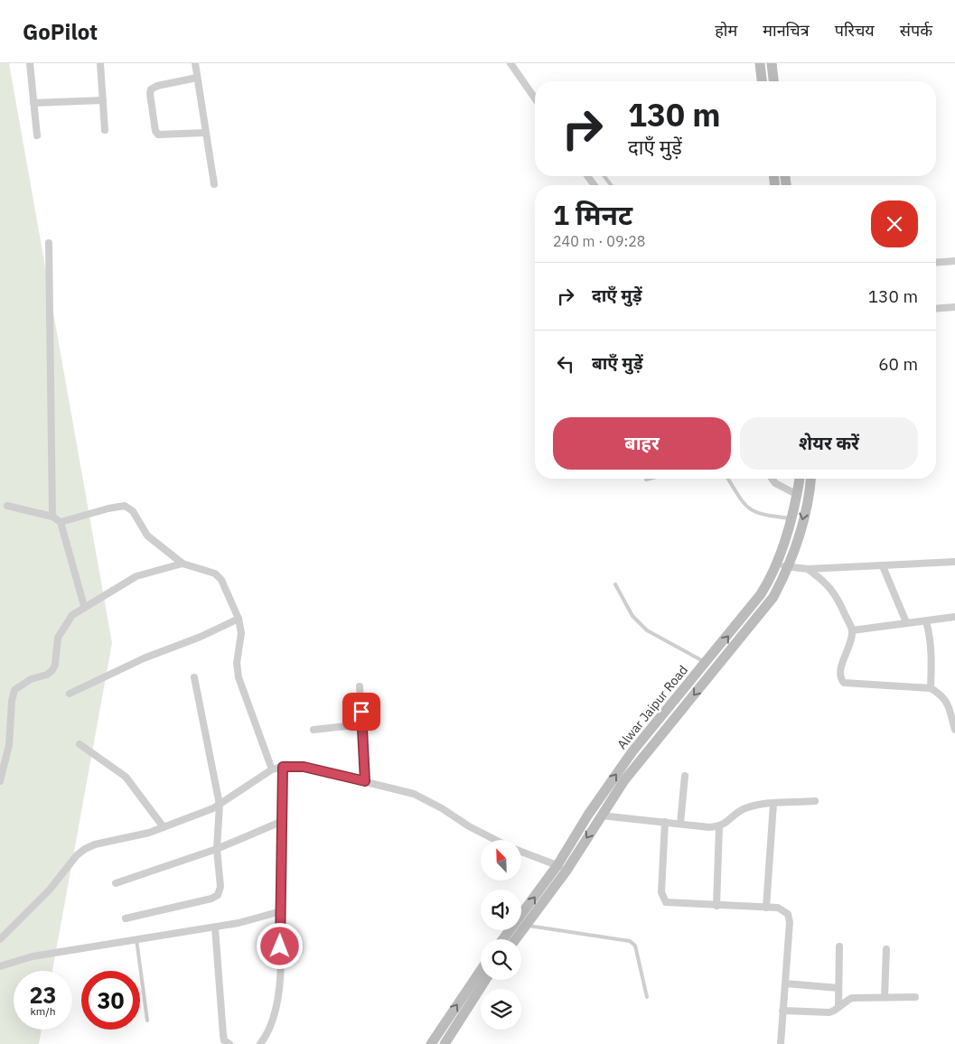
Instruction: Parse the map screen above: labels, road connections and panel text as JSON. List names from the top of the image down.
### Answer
{
  "streets": {
    "main road": ["Alwar Jaipur Road"]
  },
  "north": "top left",
  "page": {
    "header": "GoPilot",
    "nav": [
      "होम",
      "मानचित्र",
      "परिचय",
      "संपर्क"
    ],
    "turn": ["130 m", "दाएँ मुड़ें"],
    "heading": ["1 मिनट", "240 m · 09:28"],
    "list": [
      {
        "name": "दाएँ मुड़ें",
        "value": "130 m"
      },
      {
        "name": "बाएँ मुड़ें",
        "value": "60 m"
      }
    ],
    "buttons": ["बाहर", "शेयर करें"],
    "speed": "23 km/h",
    "limit": "30"
  }
}
